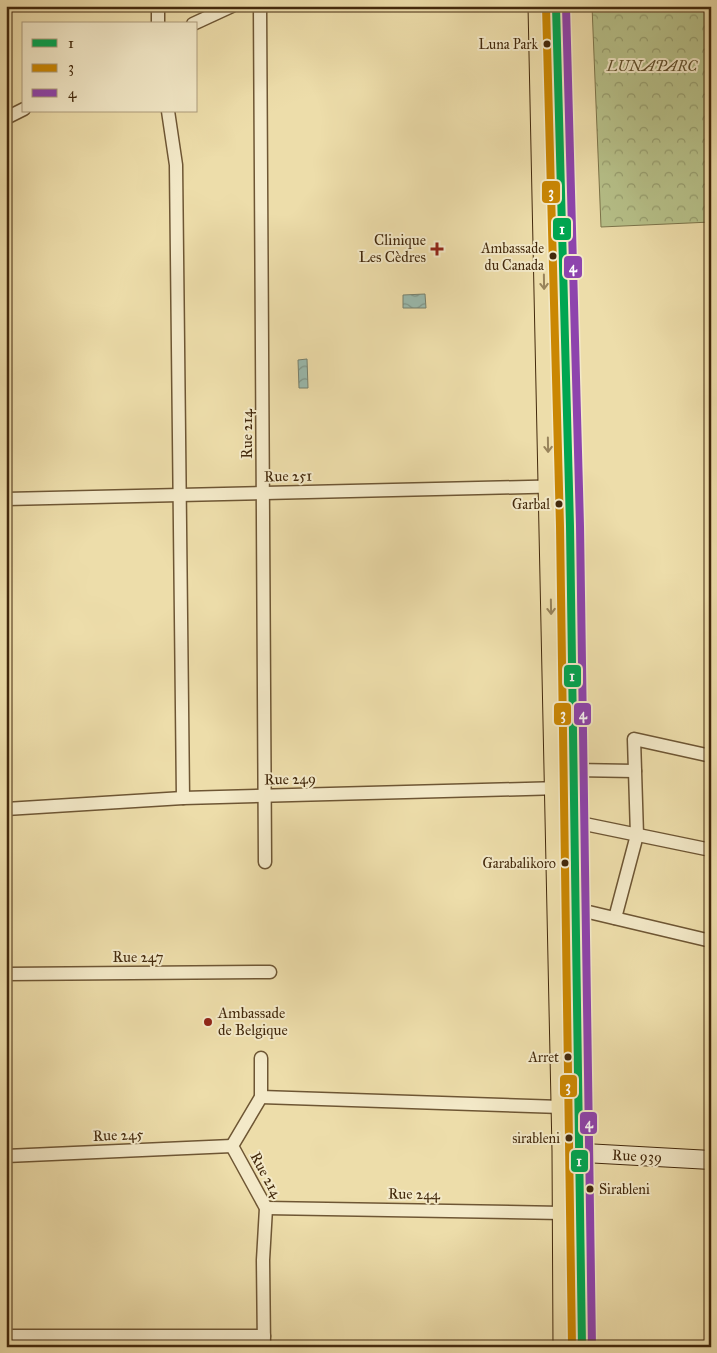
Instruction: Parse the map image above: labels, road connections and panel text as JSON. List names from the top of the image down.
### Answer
{
  "streets": {
    "main road": ["Rue 939"],
    "street": [
      "Rue 214",
      "Rue 251",
      "Rue 249",
      "Rue 247",
      "Rue 245",
      "Rue 244"
    ]
  },
  "crossings": [
    ["Rue 214", "Rue 251"],
    ["Rue 214", "Rue 249"],
    ["Rue 214", "Rue 245"],
    ["Rue 214", "Rue 244"]
  ],
  "parks": ["LUNAPARC"],
  "places": {
    "other": [
      "Luna Park",
      "Ambassade du Canada",
      "Garbal",
      "Garabalikoro",
      "Ambassade de Belgique",
      "Arret",
      "sirableni",
      "Sirableni"
    ],
    "health": ["Clinique Les Cèdres"]
  },
  "lines": ["transit line 1", "transit line 3", "transit line 4"],
  "legend": ["1", "3", "4"]
}
